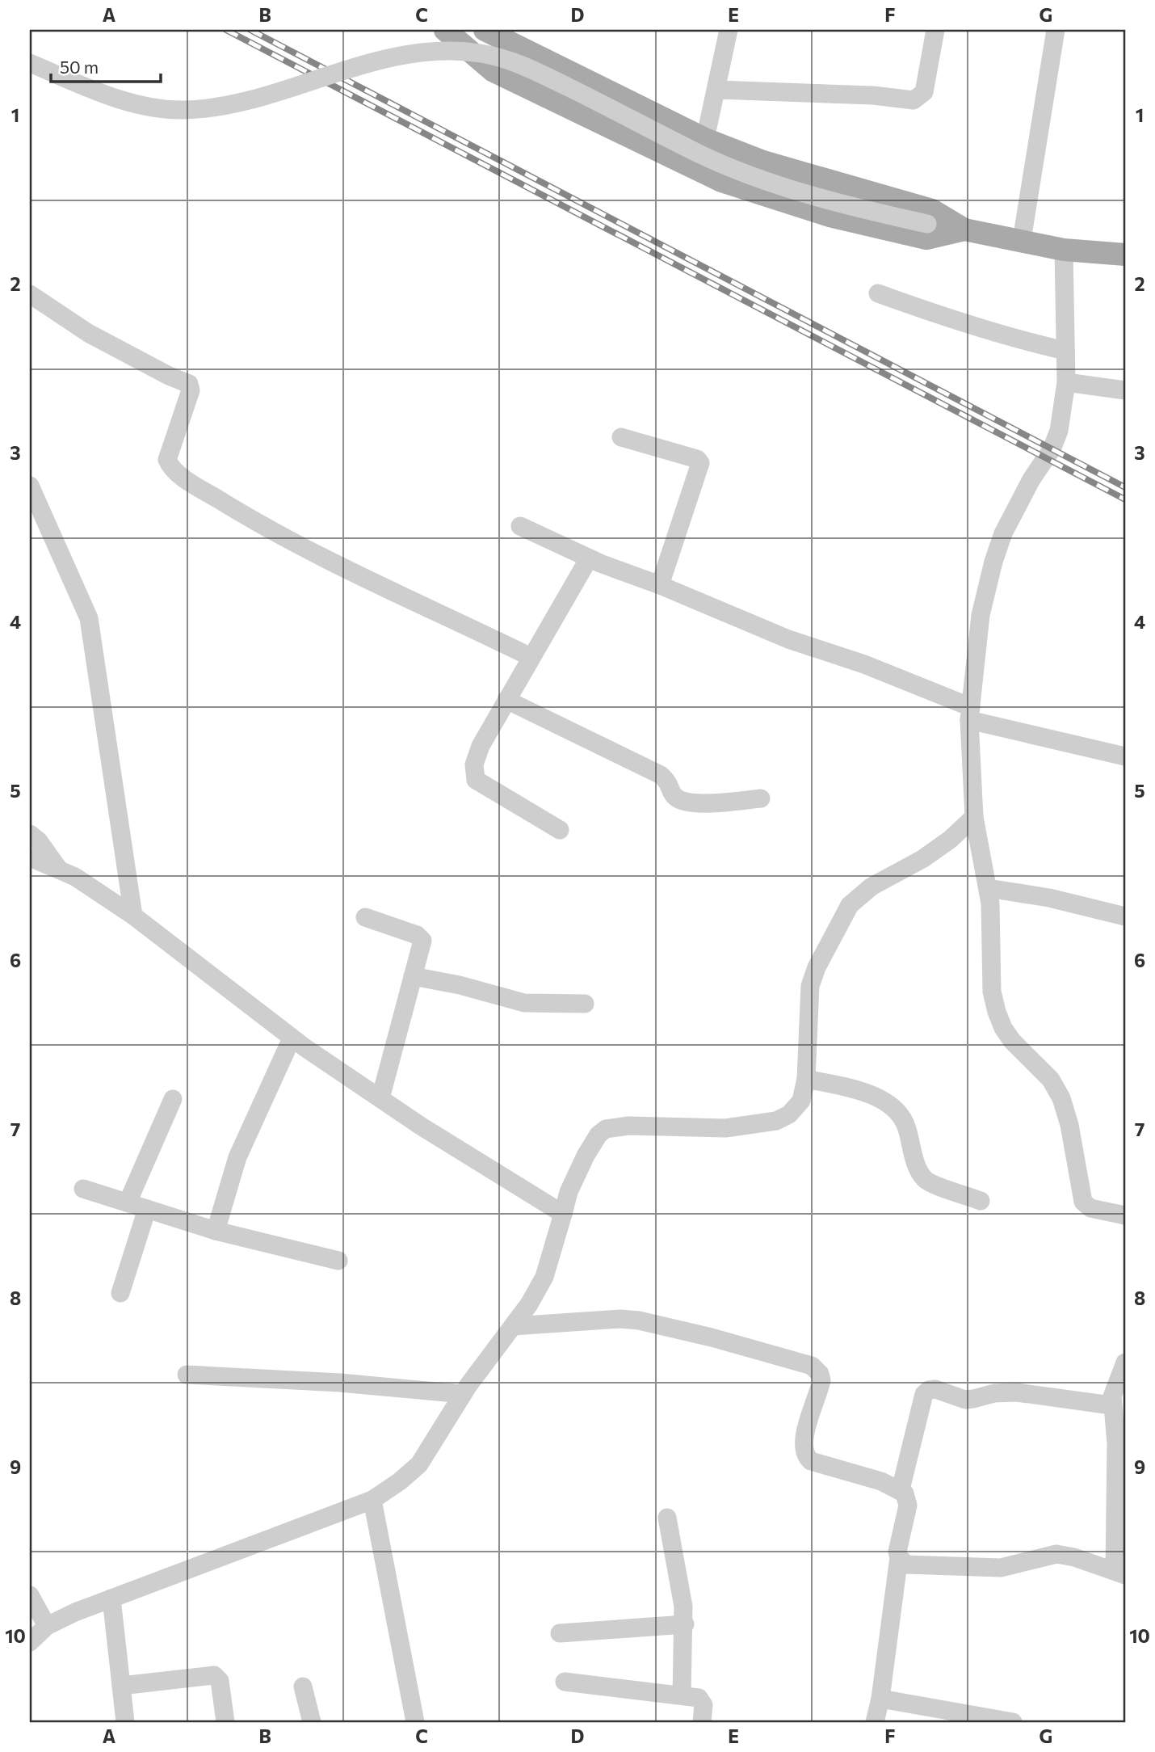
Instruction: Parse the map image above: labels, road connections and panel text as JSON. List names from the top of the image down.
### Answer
{
  "scale_bar": "50 m",
  "grid": {
    "columns": [
      "A",
      "B",
      "C",
      "D",
      "E",
      "F",
      "G"
    ],
    "rows": [
      "1",
      "2",
      "3",
      "4",
      "5",
      "6",
      "7",
      "8",
      "9",
      "10"
    ]
  }
}
